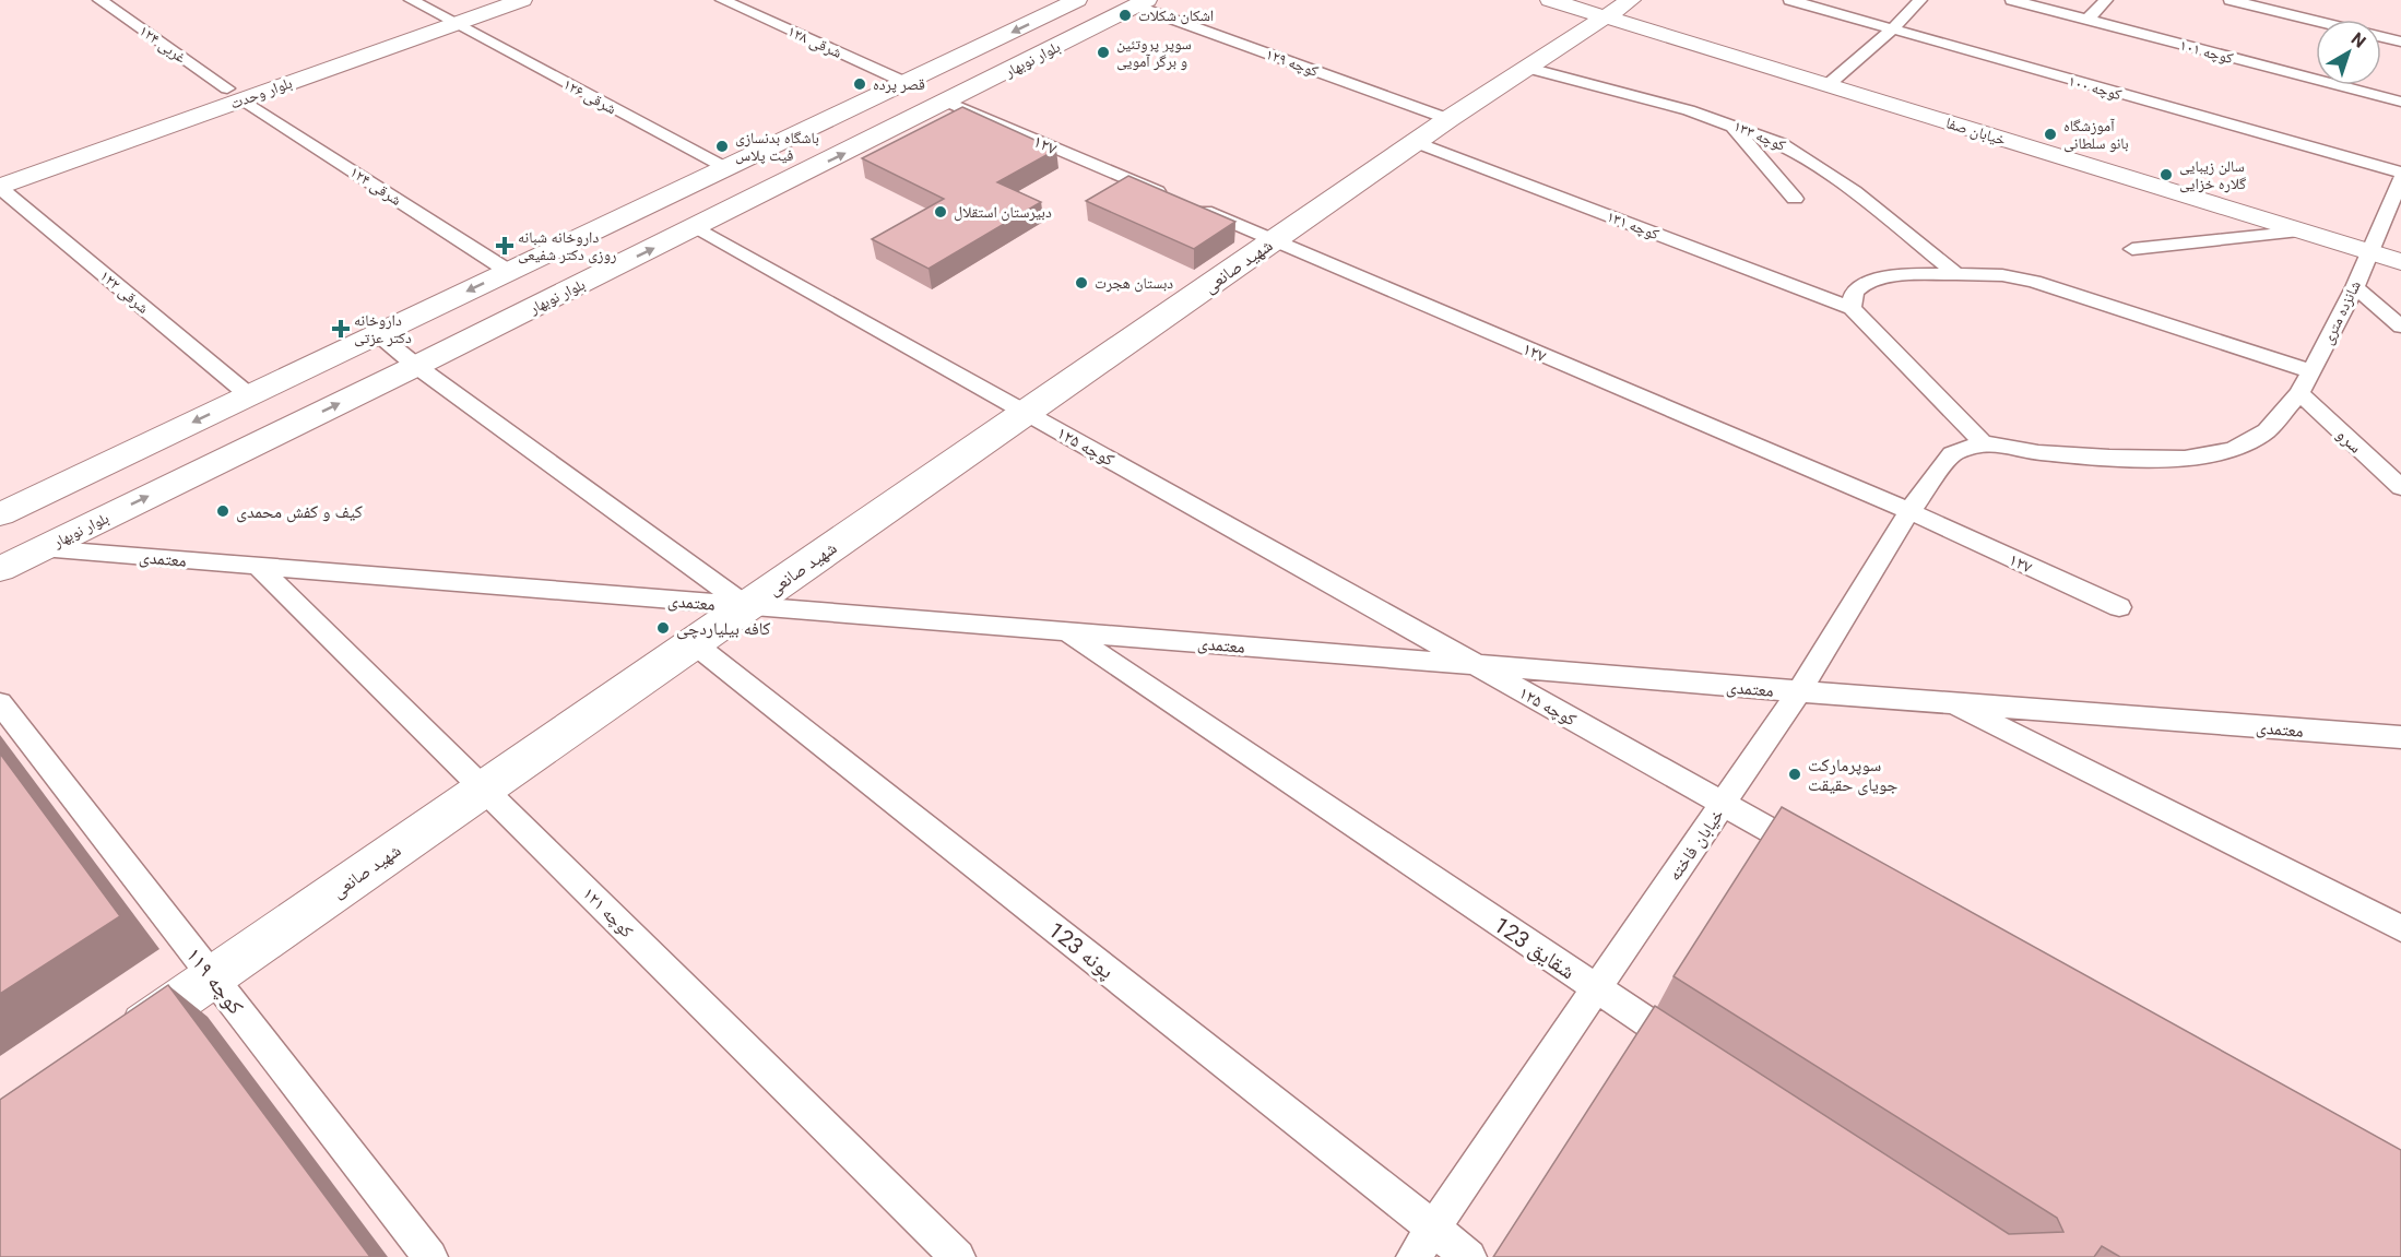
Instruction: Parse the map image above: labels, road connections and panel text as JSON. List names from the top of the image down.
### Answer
{
  "streets": {
    "street": [
      "۱۲۸ شرقی",
      "۱۲۴ غربی",
      "کوچه ۱۰۱",
      "بلوار نوبهار",
      "کوچه ۱۲۹",
      "کوچه ۱۰۰",
      "بلوار وحدت",
      "۱۲۶ شرقی",
      "خیابان صفا",
      "کوچه ۱۳۳",
      "۱۲۷",
      "۱۲۴ شرقی",
      "کوچه ۱۳۱",
      "شهید صانعی",
      "۱۲۲ شرقی",
      "شانزده متری",
      "سرو",
      "کوچه ۱۲۵",
      "معتمدی",
      "خیابان فاخته",
      "کوچه ۱۲۱",
      "123 شقایق",
      "123 پونه",
      "کوچه ۱۱۹"
    ]
  },
  "crossings": [
    ["۱۲۸ شرقی", "بلوار نوبهار"],
    ["۱۲۴ غربی", "بلوار وحدت"],
    ["۱۲۴ غربی", "۱۲۴ شرقی"],
    ["بلوار نوبهار", "کوچه ۱۲۹"],
    ["بلوار نوبهار", "۱۲۶ شرقی"],
    ["بلوار نوبهار", "۱۲۷"],
    ["بلوار نوبهار", "۱۲۴ شرقی"],
    ["بلوار نوبهار", "۱۲۲ شرقی"],
    ["بلوار نوبهار", "کوچه ۱۲۵"],
    ["بلوار نوبهار", "معتمدی"],
    ["کوچه ۱۲۹", "شهید صانعی"],
    ["بلوار وحدت", "۱۲۶ شرقی"],
    ["بلوار وحدت", "۱۲۴ شرقی"],
    ["بلوار وحدت", "۱۲۲ شرقی"],
    ["خیابان صفا", "شهید صانعی"],
    ["خیابان صفا", "شانزده متری"],
    ["کوچه ۱۳۳", "شهید صانعی"],
    ["۱۲۷", "شهید صانعی"],
    ["۱۲۷", "خیابان فاخته"],
    ["کوچه ۱۳۱", "شهید صانعی"],
    ["شهید صانعی", "کوچه ۱۲۵"],
    ["شهید صانعی", "معتمدی"],
    ["شهید صانعی", "کوچه ۱۲۱"],
    ["شهید صانعی", "123 پونه"],
    ["شهید صانعی", "کوچه ۱۱۹"],
    ["شانزده متری", "سرو"],
    ["شانزده متری", "خیابان فاخته"],
    ["کوچه ۱۲۵", "معتمدی"],
    ["کوچه ۱۲۵", "خیابان فاخته"],
    ["معتمدی", "خیابان فاخته"],
    ["معتمدی", "کوچه ۱۲۱"],
    ["معتمدی", "123 شقایق"],
    ["خیابان فاخته", "123 شقایق"],
    ["خیابان فاخته", "123 پونه"]
  ],
  "places": {
    "other": [
      "اشکان شکلات",
      "سوپر پروتئین و برگر آمویی",
      "قصر پرده",
      "آموزشگاه بانو سلطانی",
      "باشگاه بدنسازی فیت پلاس",
      "سالن زیبایی گلاره خزایی",
      "دبیرستان استقلال",
      "دبستان هجرت",
      "کیف و کفش محمدی",
      "کافه بیلیاردچی",
      "سوپرمارکت جویای حقیقت"
    ],
    "health": ["داروخانه شبانه روزی دکتر شفیعی", "داروخانه دکتر عزتی"]
  },
  "north": "top right"
}
